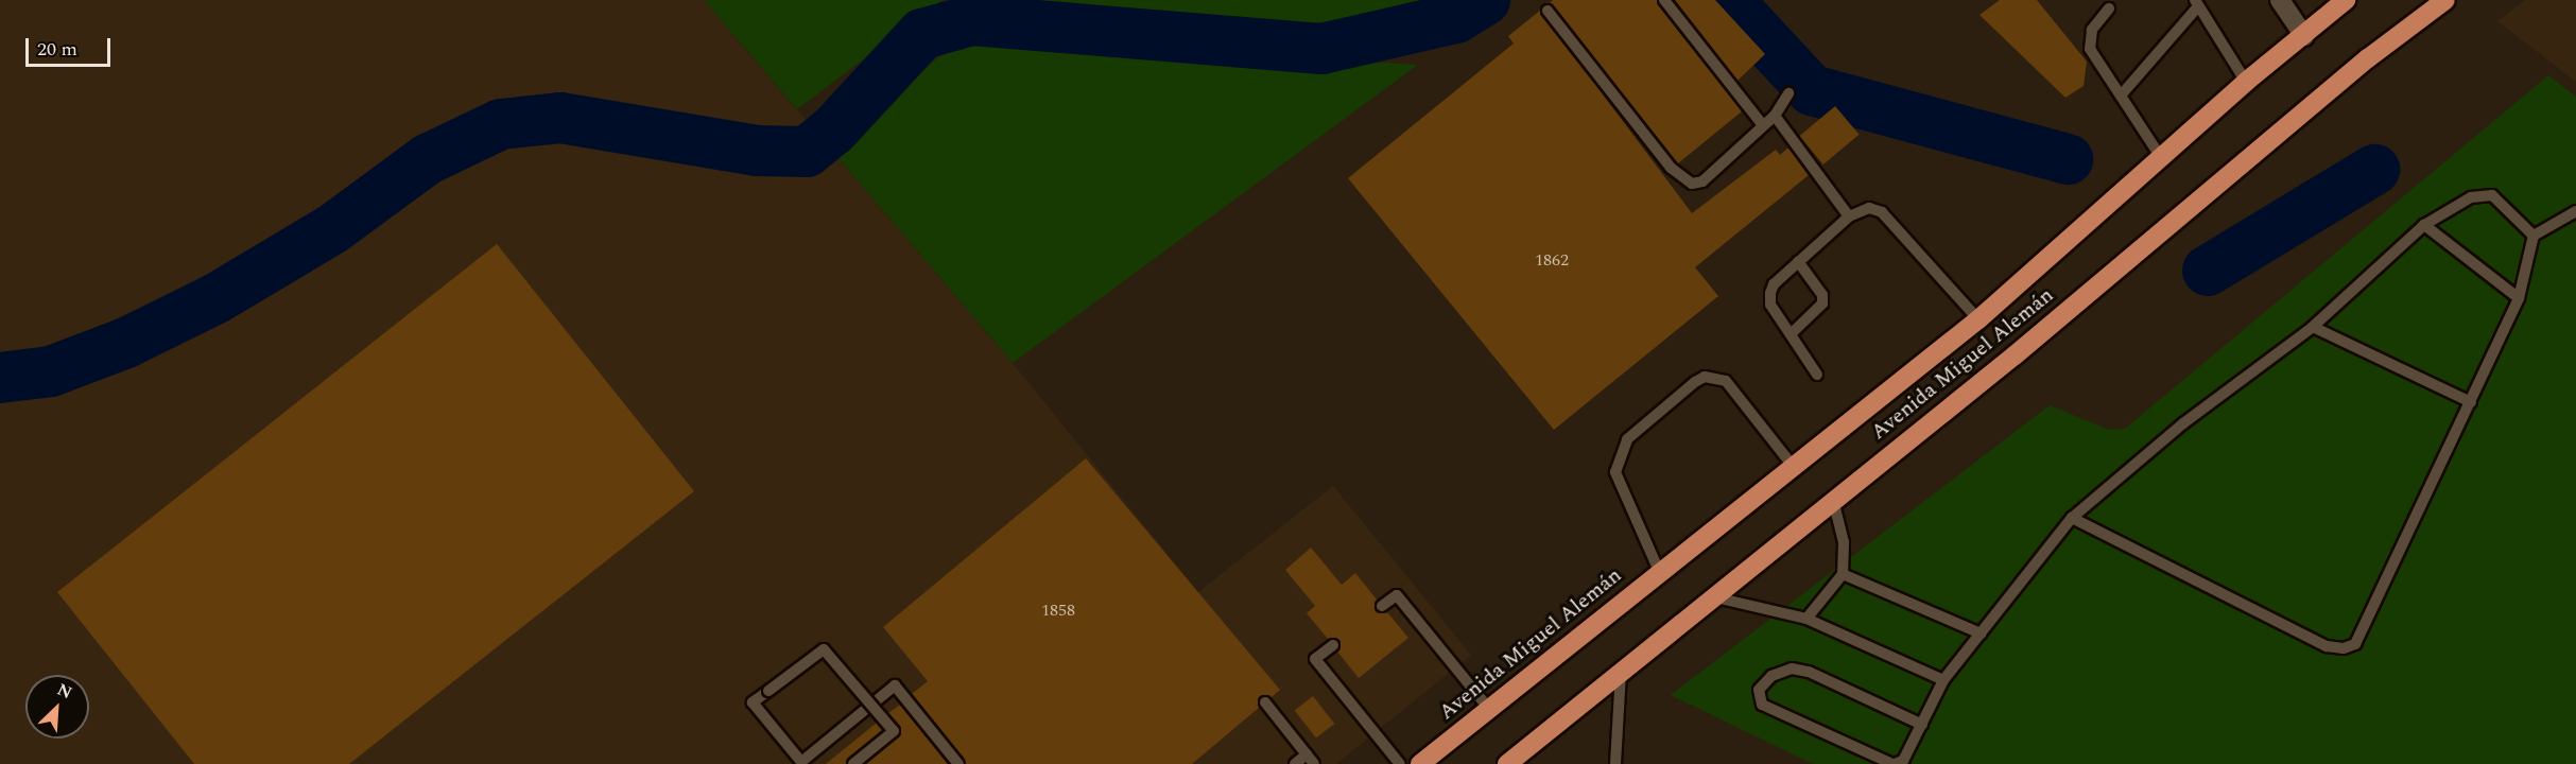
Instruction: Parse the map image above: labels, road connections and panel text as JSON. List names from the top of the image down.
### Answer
{
  "streets": {
    "highway": ["Avenida Miguel Alemán"]
  },
  "house_numbers": ["1862", "1858"],
  "scale_bar": "20 m",
  "north": "top right"
}
